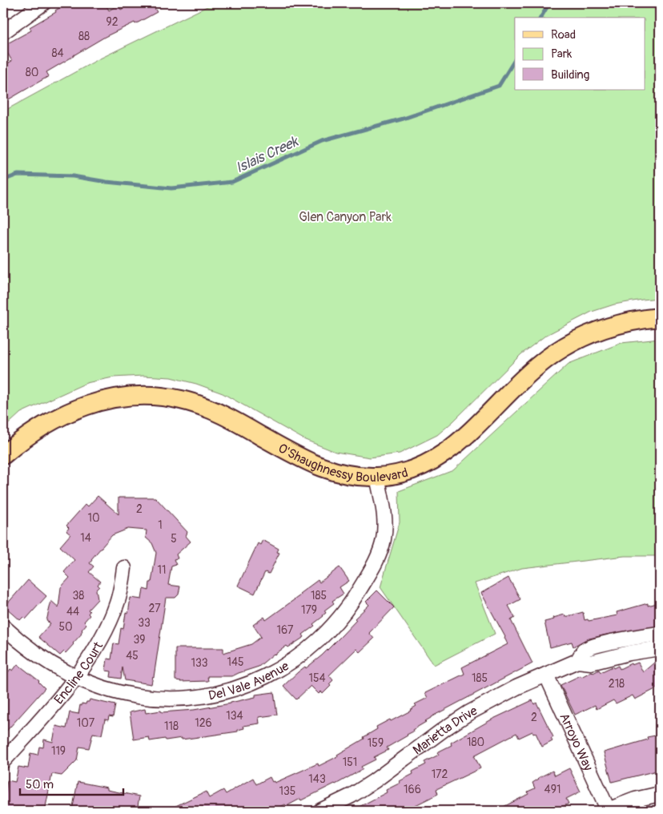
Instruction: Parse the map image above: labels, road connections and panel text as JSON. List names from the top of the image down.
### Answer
{
  "streets": {
    "main road": ["O'Shaughnessy Boulevard"],
    "street": [
      "Encline Court",
      "Del Vale Avenue",
      "Marietta Drive",
      "Arroyo Way"
    ]
  },
  "crossings": [
    ["O'Shaughnessy Boulevard", "Del Vale Avenue"],
    ["Encline Court", "Del Vale Avenue"],
    ["Marietta Drive", "Arroyo Way"]
  ],
  "water": ["Islais Creek"],
  "parks": ["Glen Canyon Park"],
  "house_numbers": [
    "92",
    "88",
    "84",
    "80",
    "2",
    "10",
    "1",
    "14",
    "5",
    "11",
    "38",
    "185",
    "27",
    "179",
    "44",
    "33",
    "50",
    "167",
    "39",
    "45",
    "145",
    "133",
    "154",
    "185",
    "218",
    "134",
    "2",
    "107",
    "126",
    "118",
    "180",
    "159",
    "119",
    "151",
    "172",
    "143",
    "166",
    "491",
    "135"
  ],
  "legend": ["Road", "Park", "Building"],
  "scale_bar": "50 m"
}
